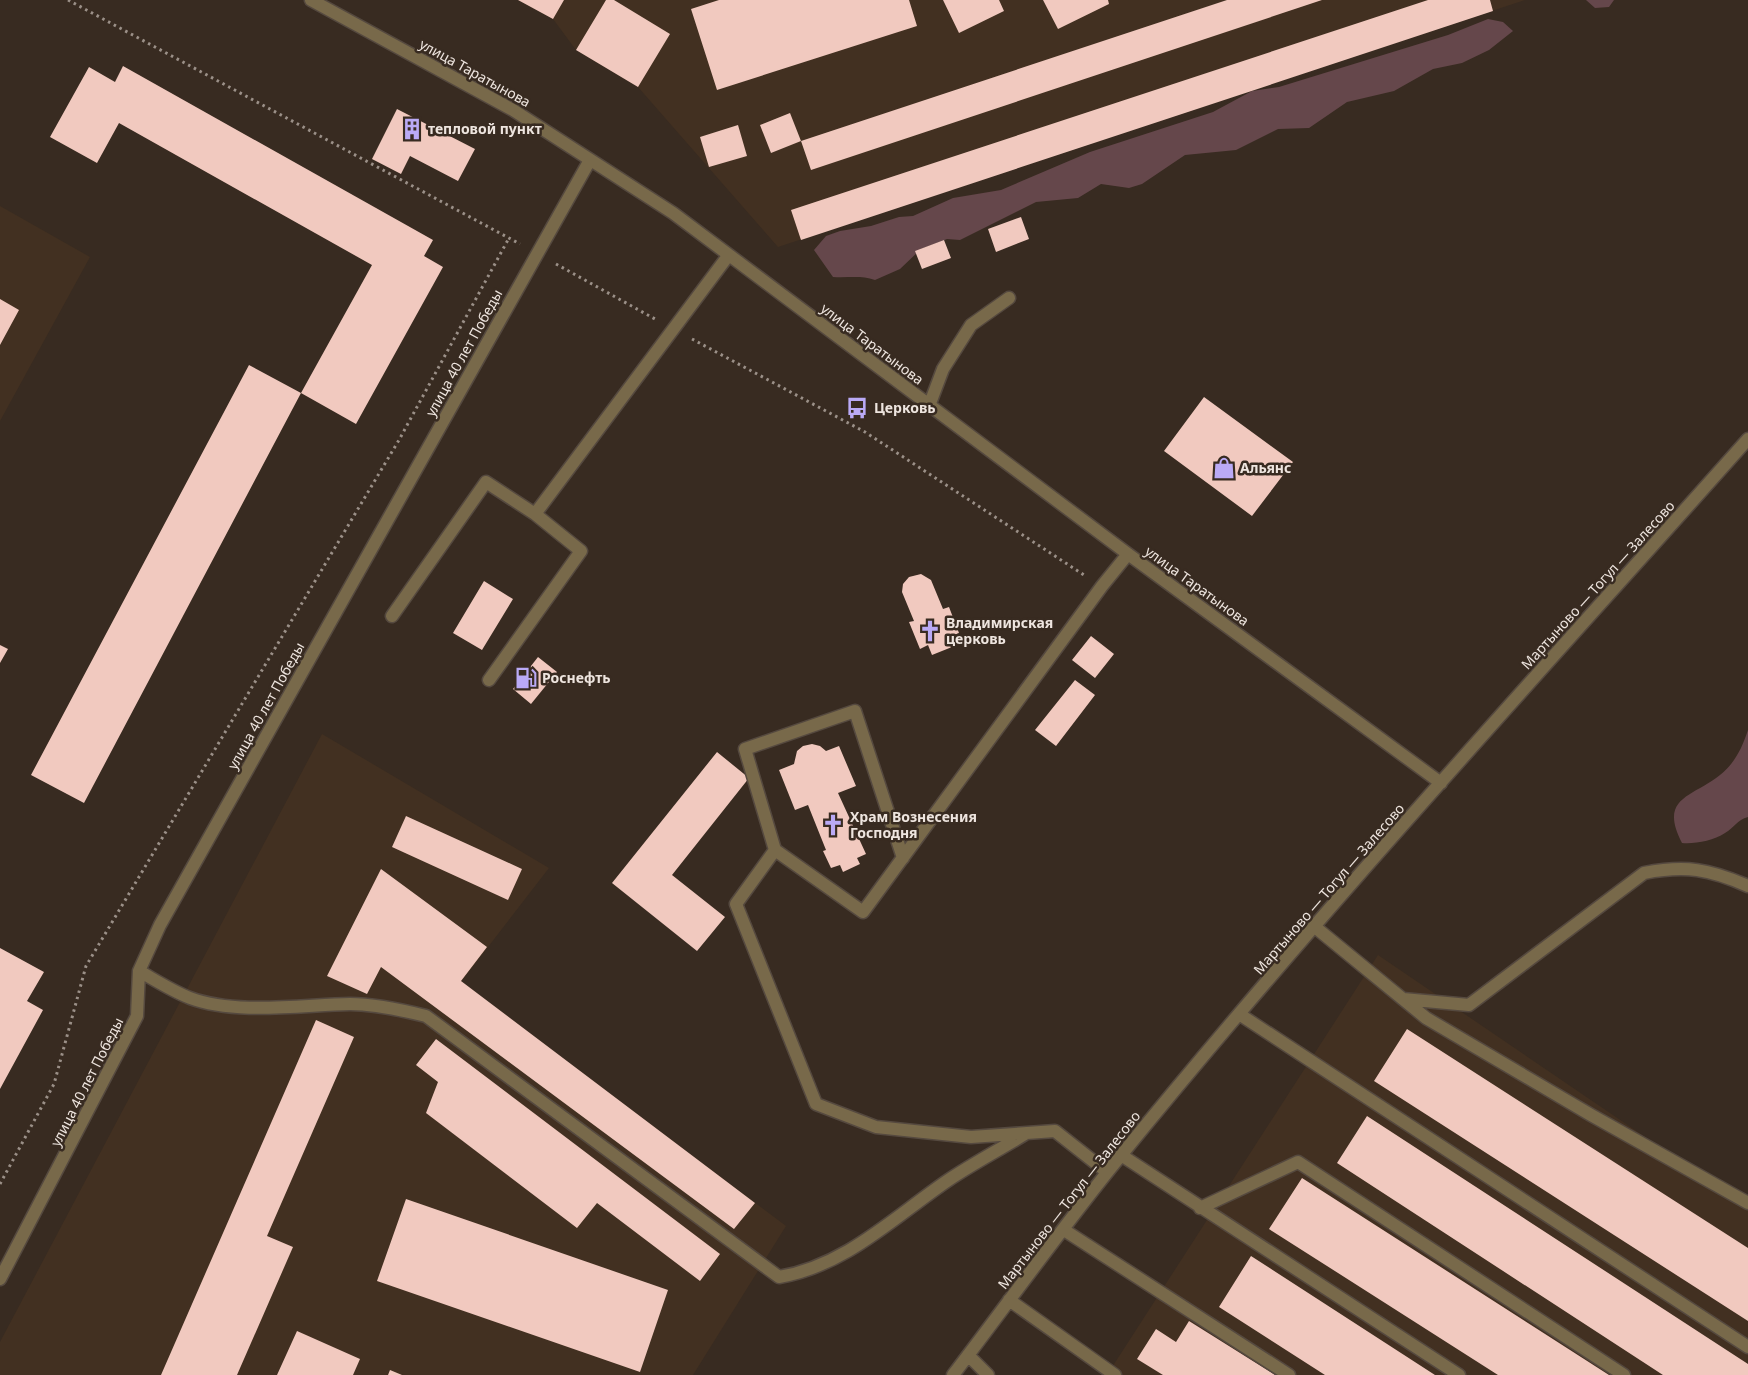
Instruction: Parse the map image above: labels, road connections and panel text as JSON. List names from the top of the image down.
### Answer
{
  "streets": {
    "street": ["улица Таратынова", "улица 40 лет Победы", "Мартыново — Тогул — Залесово"]
  },
  "crossings": [
    ["улица Таратынова", "улица 40 лет Победы"],
    ["улица Таратынова", "Мартыново — Тогул — Залесово"]
  ],
  "places": {
    "building": ["тепловой пункт"],
    "bus stop": ["Церковь"],
    "shop": ["Альянс"],
    "church": ["Владимирская церковь", "Храм Вознесения Господня"],
    "fuel station": ["Роснефть"]
  }
}
